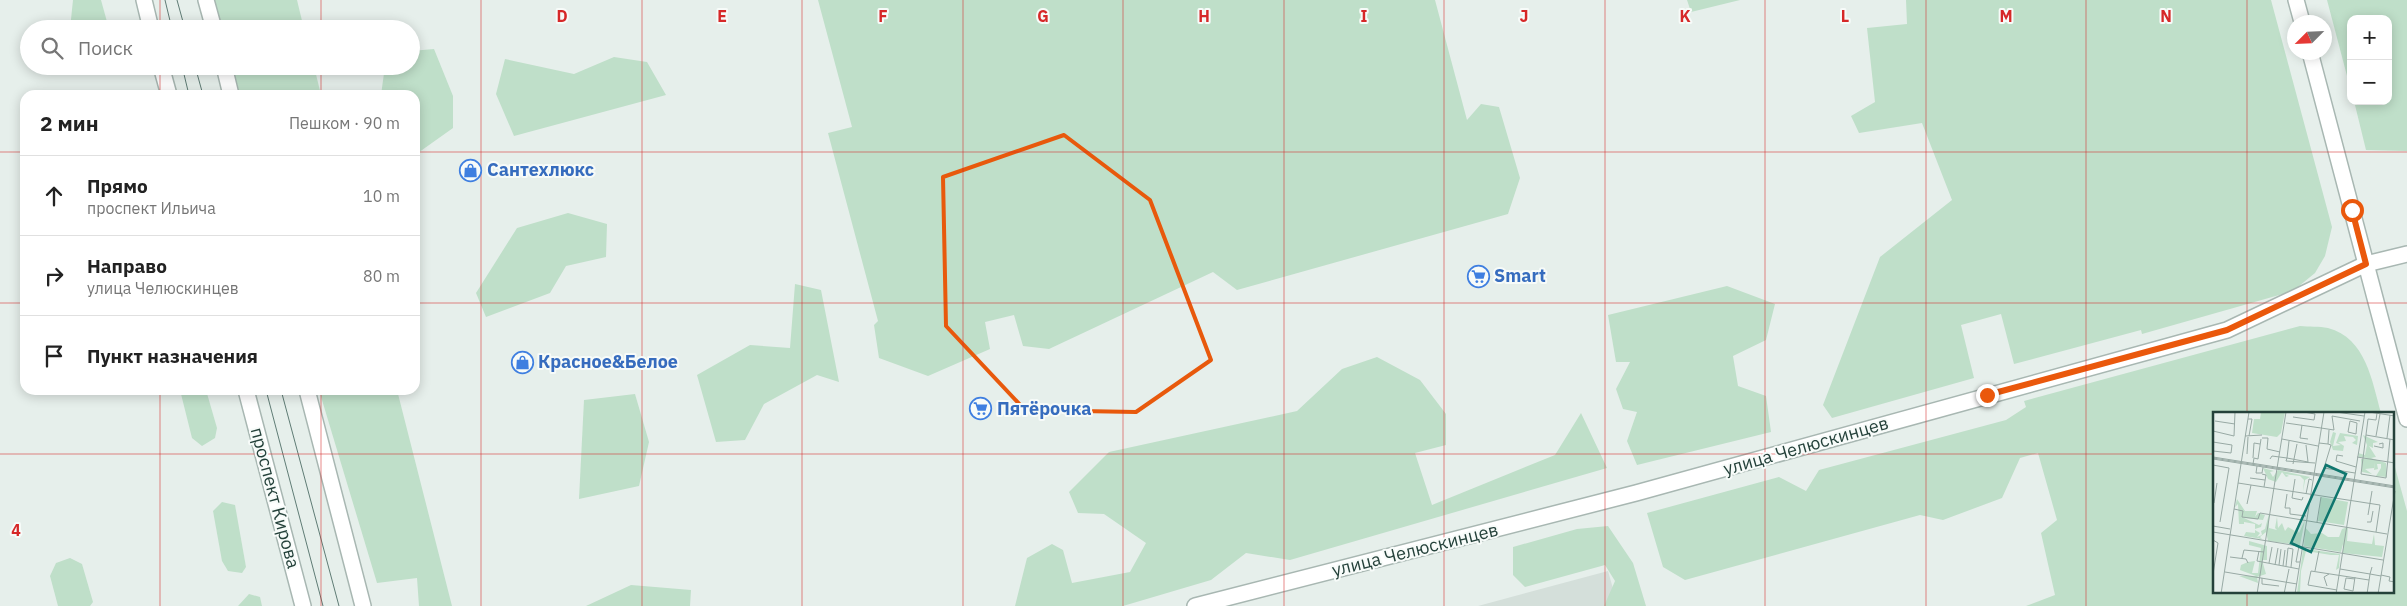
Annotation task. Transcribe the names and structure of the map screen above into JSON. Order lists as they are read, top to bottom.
{
  "streets": {
    "street": ["улица Челюскинцев", "проспект Кирова"]
  },
  "places": {
    "shop": ["Сантехлюкс", "Красное&Белое"],
    "supermarket": ["Smart", "Пятёрочка"]
  },
  "north": "bottom left",
  "page": {
    "map_buttons": ["+", "−"],
    "search": "Поиск",
    "heading": ["2 мин", "Пешком · 90 m"],
    "list": [
      ["Прямо", "проспект Ильича", "10 m"],
      ["Направо", "улица Челюскинцев", "80 m"],
      "Пункт назначения"
    ]
  },
  "grid": {
    "columns": [
      "D",
      "E",
      "F",
      "G",
      "H",
      "I",
      "J",
      "K",
      "L",
      "M",
      "N"
    ],
    "rows": ["4"]
  }
}
